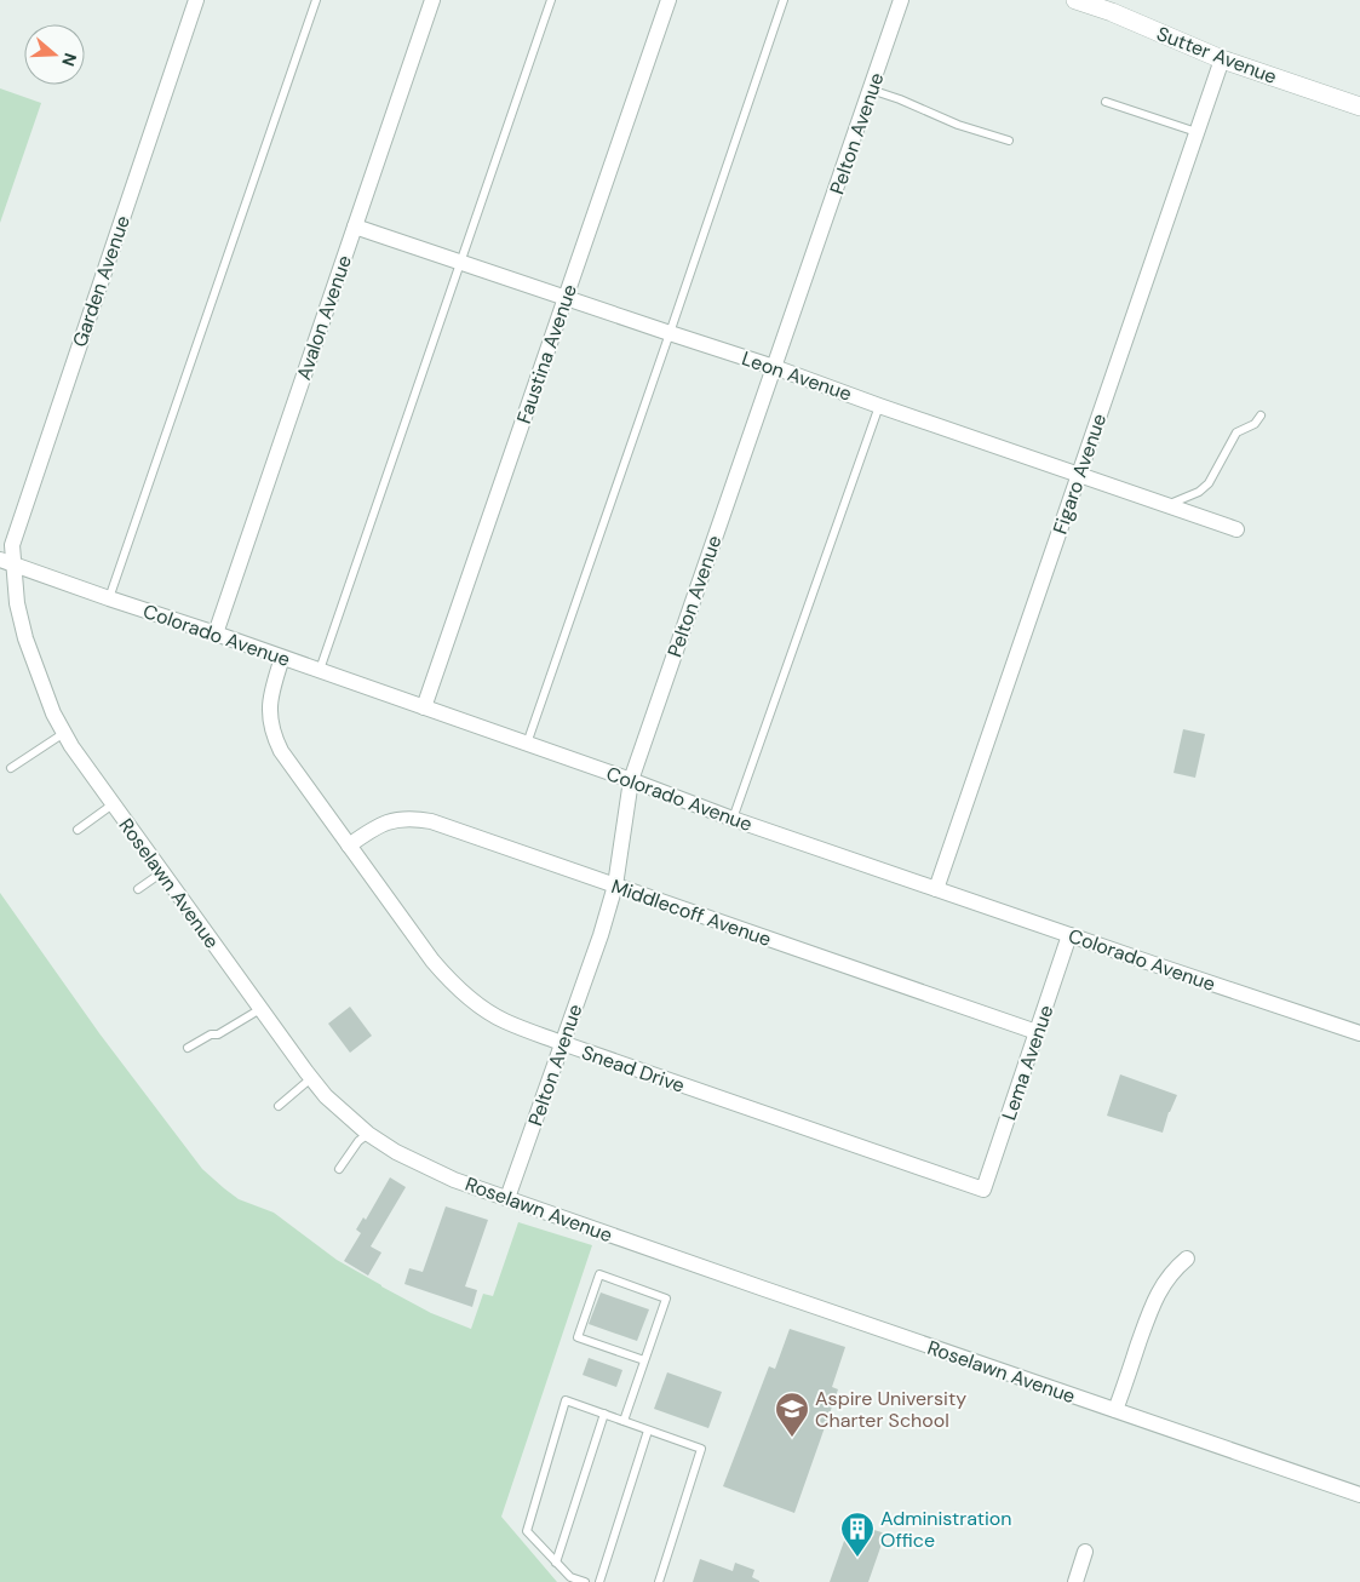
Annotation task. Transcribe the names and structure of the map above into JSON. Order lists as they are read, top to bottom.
{
  "streets": {
    "street": [
      "Sutter Avenue",
      "Pelton Avenue",
      "Garden Avenue",
      "Avalon Avenue",
      "Faustina Avenue",
      "Leon Avenue",
      "Figaro Avenue",
      "Colorado Avenue",
      "Roselawn Avenue",
      "Middlecoff Avenue",
      "Lema Avenue",
      "Snead Drive"
    ]
  },
  "crossings": [
    ["Sutter Avenue", "Figaro Avenue"],
    ["Pelton Avenue", "Leon Avenue"],
    ["Pelton Avenue", "Colorado Avenue"],
    ["Pelton Avenue", "Roselawn Avenue"],
    ["Pelton Avenue", "Middlecoff Avenue"],
    ["Pelton Avenue", "Snead Drive"],
    ["Garden Avenue", "Colorado Avenue"],
    ["Garden Avenue", "Roselawn Avenue"],
    ["Avalon Avenue", "Leon Avenue"],
    ["Avalon Avenue", "Colorado Avenue"],
    ["Faustina Avenue", "Leon Avenue"],
    ["Faustina Avenue", "Colorado Avenue"],
    ["Leon Avenue", "Figaro Avenue"],
    ["Figaro Avenue", "Colorado Avenue"],
    ["Colorado Avenue", "Roselawn Avenue"],
    ["Colorado Avenue", "Lema Avenue"],
    ["Colorado Avenue", "Snead Drive"],
    ["Middlecoff Avenue", "Lema Avenue"],
    ["Middlecoff Avenue", "Snead Drive"],
    ["Lema Avenue", "Snead Drive"]
  ],
  "places": {
    "school or university": ["Aspire University Charter School"],
    "building": ["Administration Office"]
  },
  "north": "right"
}
